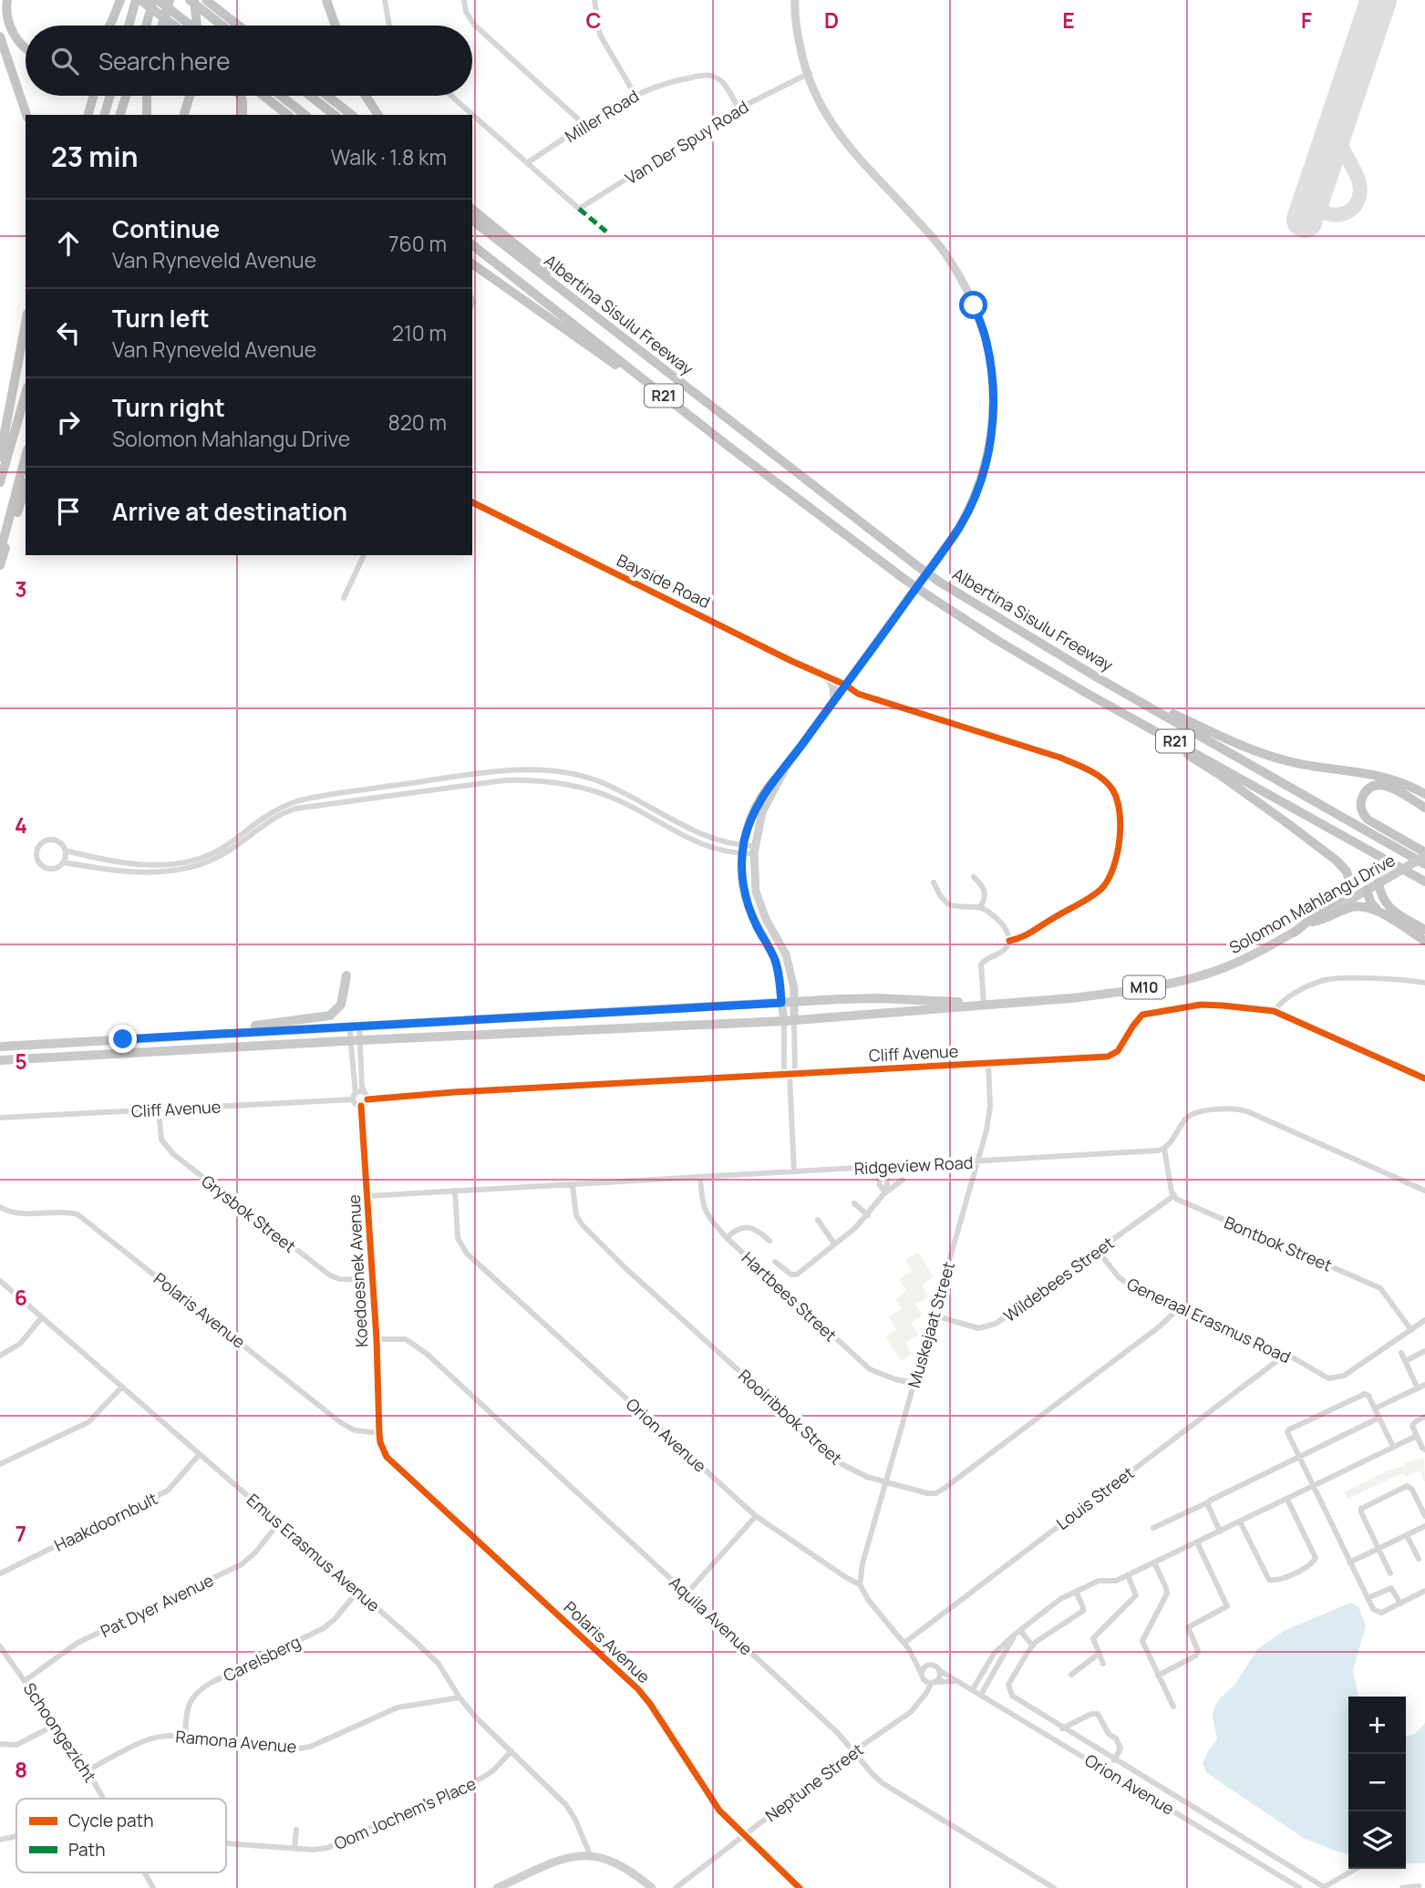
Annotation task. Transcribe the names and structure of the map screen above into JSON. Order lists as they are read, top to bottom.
{
  "streets": {
    "highway": ["Albertina Sisulu Freeway", "R21"],
    "main road": ["Solomon Mahlangu Drive", "M10"],
    "street": [
      "Miller Road",
      "Van Der Spuy Road",
      "Bayside Road",
      "Cliff Avenue",
      "Ridgeview Road",
      "Grysbok Street",
      "Bontbok Street",
      "Koedoesnek Avenue",
      "Wildebees Street",
      "Hartbees Street",
      "Polaris Avenue",
      "Generaal Erasmus Road",
      "Muskejaat Street",
      "Rooiribbok Street",
      "Orion Avenue",
      "Louis Street",
      "Haakdoornbult",
      "Emus Erasmus Avenue",
      "Pat Dyer Avenue",
      "Aquila Avenue",
      "Carelsberg",
      "Schoongezicht",
      "Ramona Avenue",
      "Neptune Street",
      "Oom Jochem's Place"
    ]
  },
  "crossings": [
    ["Miller Road", "Van Der Spuy Road"],
    ["Bayside Road", "Solomon Mahlangu Drive"],
    ["Cliff Avenue", "Grysbok Street"],
    ["Cliff Avenue", "Koedoesnek Avenue"],
    ["Cliff Avenue", "Muskejaat Street"],
    ["Ridgeview Road", "Koedoesnek Avenue"],
    ["Ridgeview Road", "Hartbees Street"],
    ["Ridgeview Road", "Muskejaat Street"],
    ["Ridgeview Road", "Rooiribbok Street"],
    ["Ridgeview Road", "Orion Avenue"],
    ["Grysbok Street", "Koedoesnek Avenue"],
    ["Bontbok Street", "Wildebees Street"],
    ["Bontbok Street", "Generaal Erasmus Road"],
    ["Koedoesnek Avenue", "Polaris Avenue"],
    ["Koedoesnek Avenue", "Aquila Avenue"],
    ["Wildebees Street", "Generaal Erasmus Road"],
    ["Wildebees Street", "Muskejaat Street"],
    ["Hartbees Street", "Muskejaat Street"],
    ["Polaris Avenue", "Neptune Street"],
    ["Generaal Erasmus Road", "Rooiribbok Street"],
    ["Generaal Erasmus Road", "Louis Street"],
    ["Muskejaat Street", "Rooiribbok Street"],
    ["Muskejaat Street", "Orion Avenue"],
    ["Orion Avenue", "Louis Street"],
    ["Orion Avenue", "Neptune Street"],
    ["Haakdoornbult", "Emus Erasmus Avenue"],
    ["Emus Erasmus Avenue", "Pat Dyer Avenue"],
    ["Emus Erasmus Avenue", "Carelsberg"],
    ["Emus Erasmus Avenue", "Ramona Avenue"],
    ["Emus Erasmus Avenue", "Oom Jochem's Place"],
    ["Pat Dyer Avenue", "Schoongezicht"],
    ["Aquila Avenue", "Neptune Street"],
    ["Carelsberg", "Ramona Avenue"],
    ["Schoongezicht", "Ramona Avenue"]
  ],
  "legend": ["Cycle path", "Path"],
  "page": {
    "search": "Search here",
    "heading": ["23 min", "Walk · 1.8 km"],
    "list": [
      ["Continue", "Van Ryneveld Avenue", "760 m"],
      ["Turn left", "Van Ryneveld Avenue", "210 m"],
      ["Turn right", "Solomon Mahlangu Drive", "820 m"],
      "Arrive at destination"
    ],
    "map_buttons": ["+", "−"]
  },
  "grid": {
    "columns": [
      "C",
      "D",
      "E",
      "F"
    ],
    "rows": [
      "3",
      "4",
      "5",
      "6",
      "7",
      "8"
    ]
  }
}
